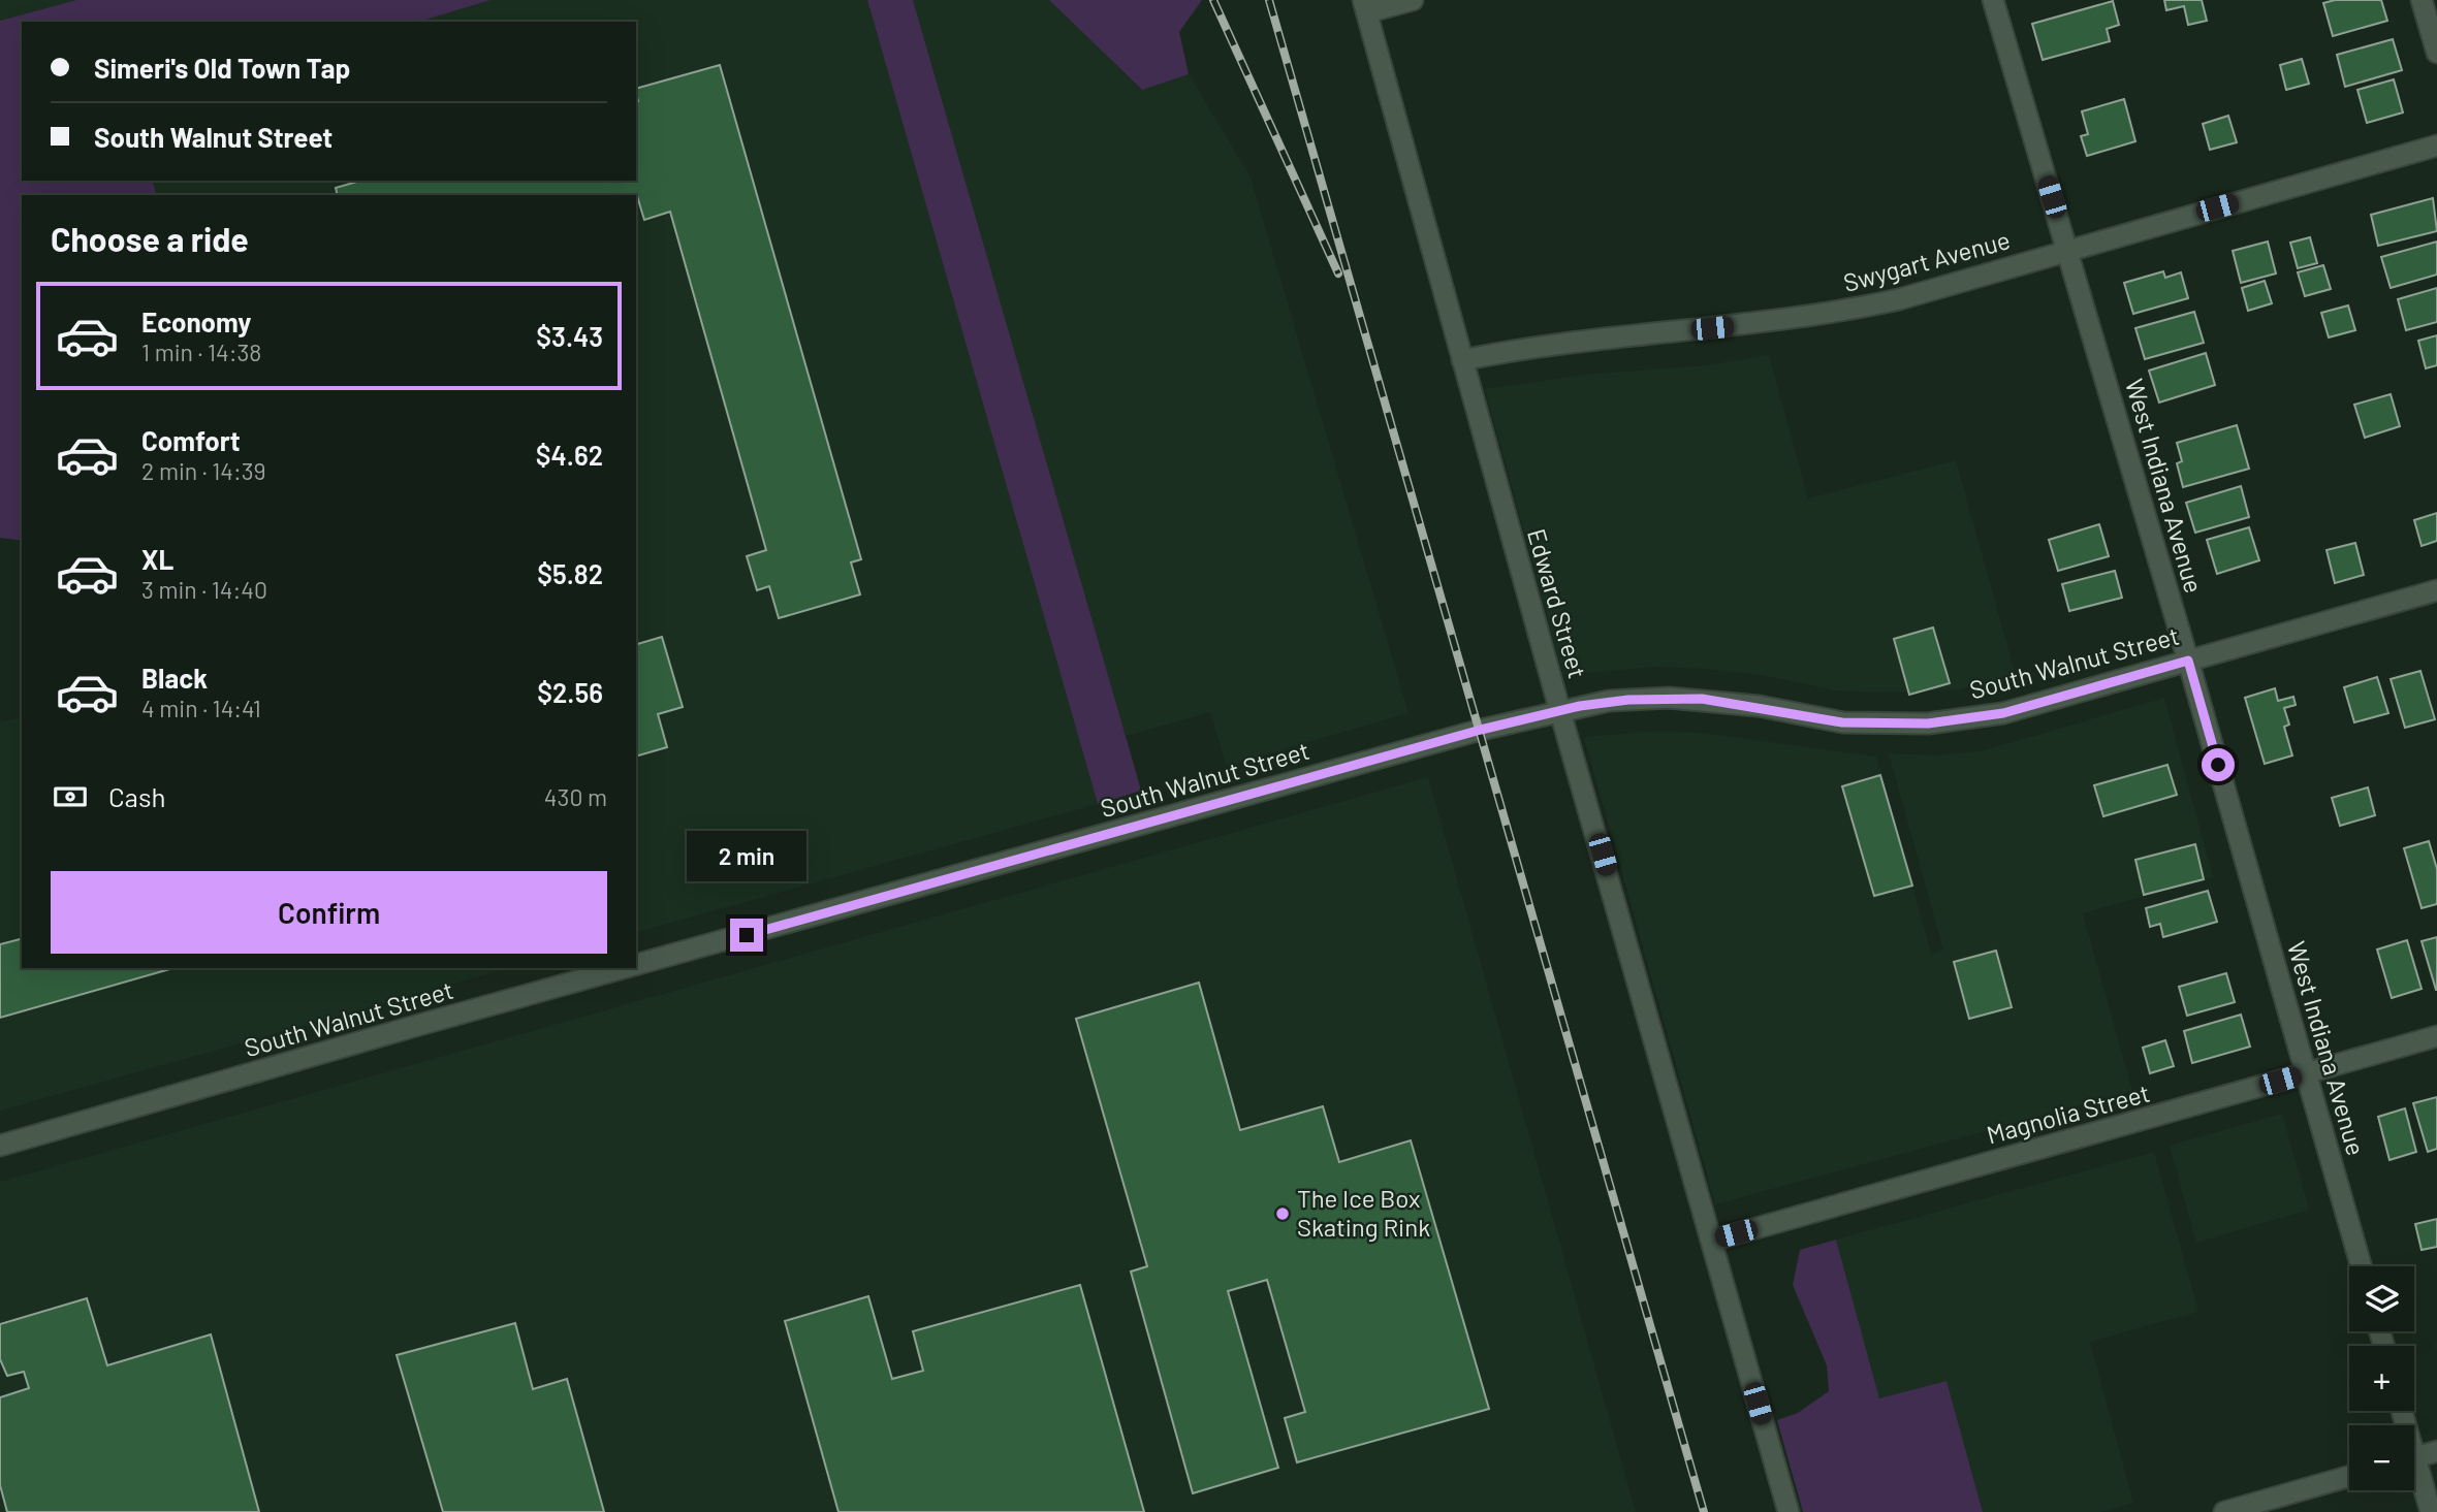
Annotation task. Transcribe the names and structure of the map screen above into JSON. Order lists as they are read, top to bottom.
{
  "streets": {
    "street": [
      "Swygart Avenue",
      "West Indiana Avenue",
      "Edward Street",
      "South Walnut Street",
      "Magnolia Street"
    ]
  },
  "crossings": [
    ["Swygart Avenue", "West Indiana Avenue"],
    ["Swygart Avenue", "Edward Street"],
    ["West Indiana Avenue", "South Walnut Street"],
    ["West Indiana Avenue", "Magnolia Street"],
    ["Edward Street", "South Walnut Street"],
    ["Edward Street", "Magnolia Street"]
  ],
  "places": ["The Ice Box Skating Rink"],
  "page": {
    "banner": ["Simeri's Old Town Tap", "South Walnut Street"],
    "heading": "Choose a ride",
    "list": [
      {
        "name": "Economy",
        "note": "1 min · 14:38",
        "value": "$3.43"
      },
      {
        "name": "Comfort",
        "note": "2 min · 14:39",
        "value": "$4.62"
      },
      {
        "name": "XL",
        "note": "3 min · 14:40",
        "value": "$5.82"
      },
      {
        "name": "Black",
        "note": "4 min · 14:41",
        "value": "$2.56"
      }
    ],
    "pay": ["Cash", "430 m"],
    "bubble": "2 min",
    "buttons": "Confirm",
    "map_buttons": ["+", "−"]
  }
}
